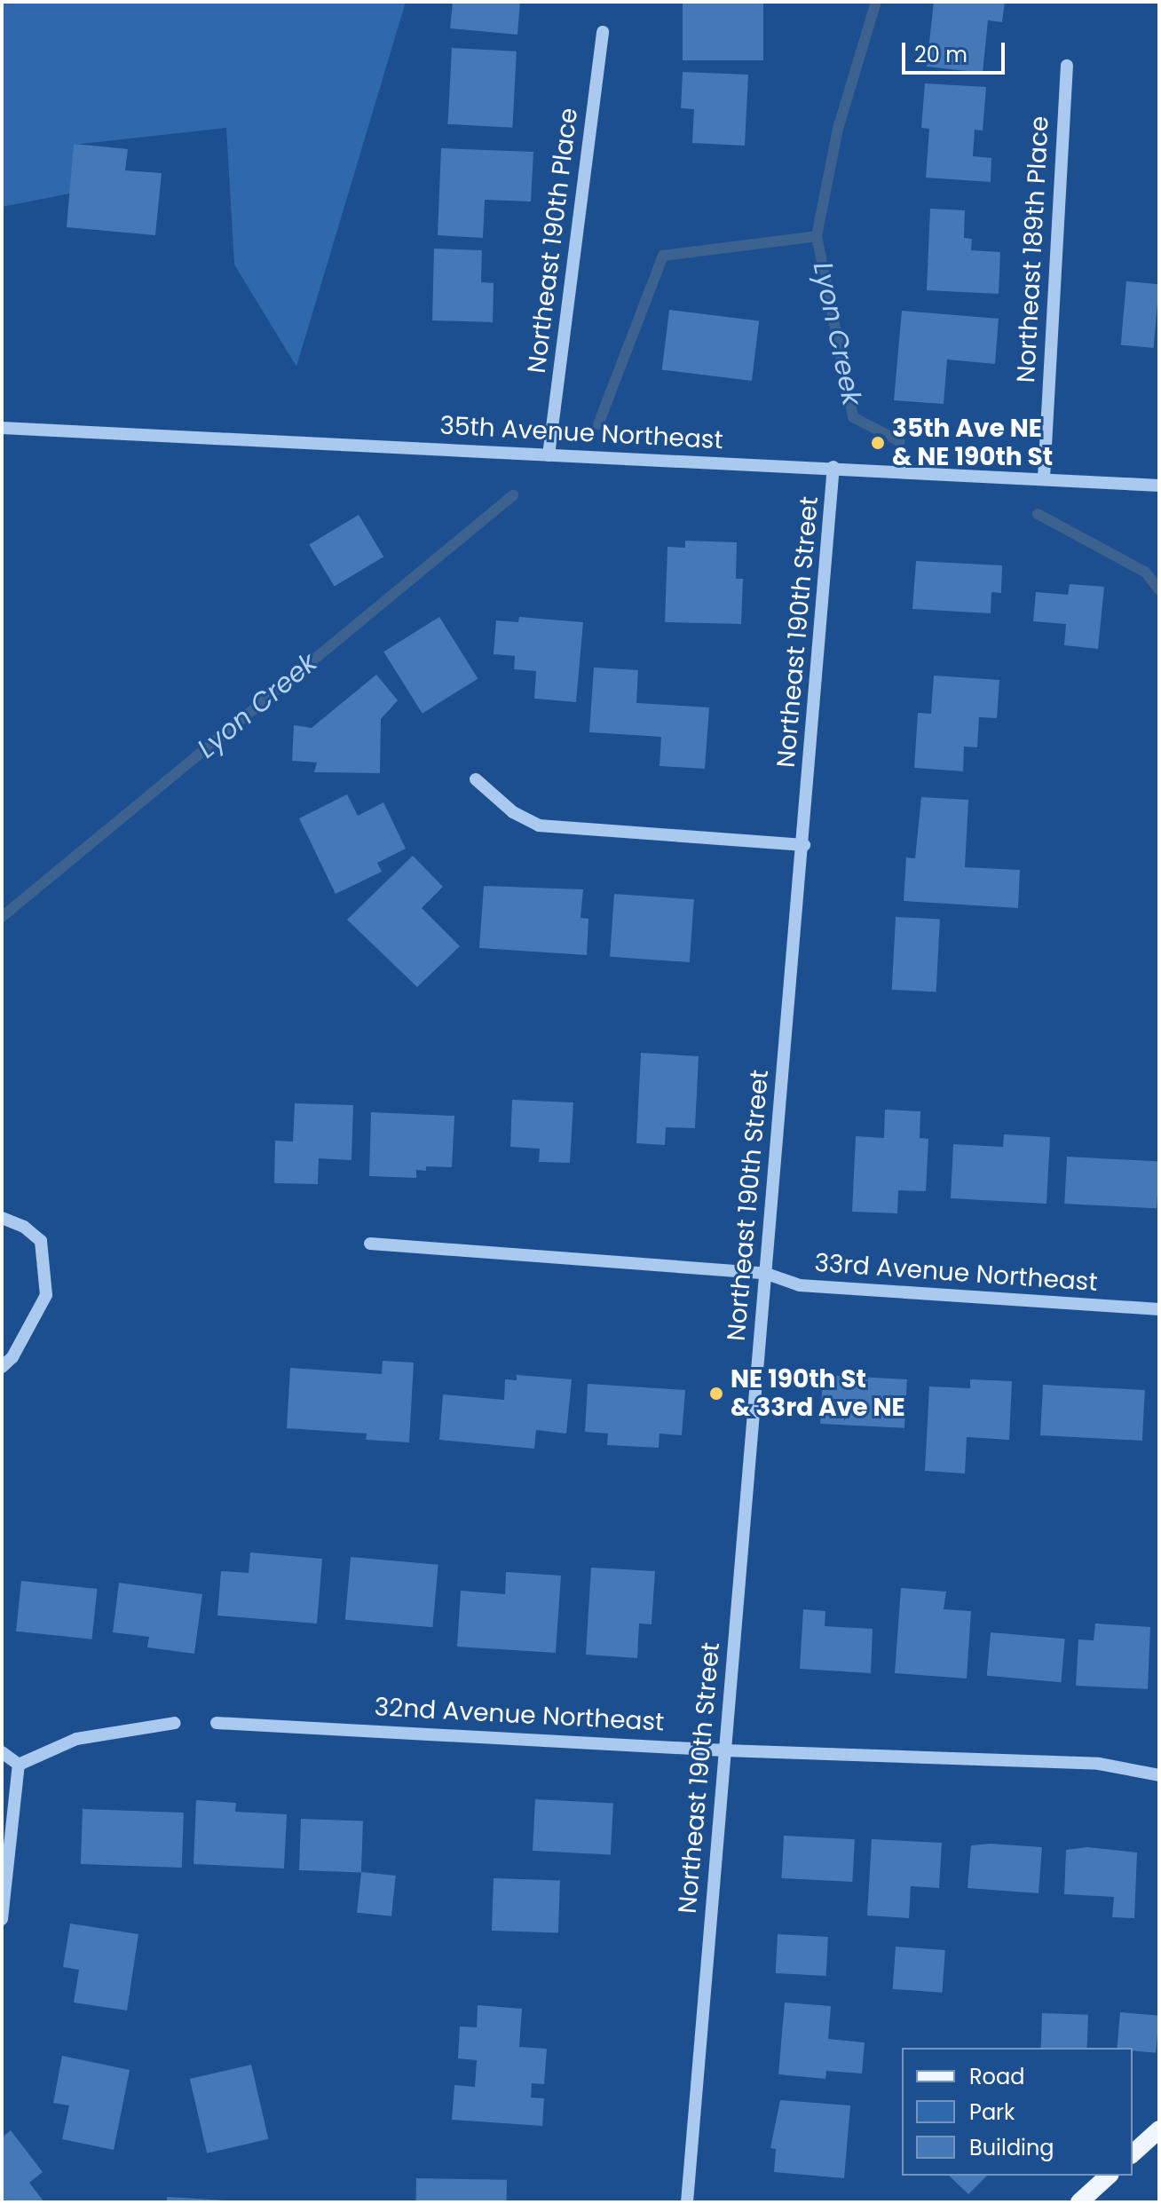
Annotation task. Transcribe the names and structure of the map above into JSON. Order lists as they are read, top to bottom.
{
  "streets": {
    "street": [
      "Northeast 190th Place",
      "Northeast 189th Place",
      "35th Avenue Northeast",
      "Northeast 190th Street",
      "33rd Avenue Northeast",
      "32nd Avenue Northeast"
    ]
  },
  "crossings": [
    ["Northeast 190th Place", "35th Avenue Northeast"],
    ["Northeast 189th Place", "35th Avenue Northeast"],
    ["35th Avenue Northeast", "Northeast 190th Street"],
    ["Northeast 190th Street", "33rd Avenue Northeast"],
    ["Northeast 190th Street", "32nd Avenue Northeast"]
  ],
  "water": ["Lyon Creek"],
  "places": ["35th Ave NE & NE 190th St", "NE 190th St & 33rd Ave NE"],
  "legend": ["Road", "Park", "Building"],
  "scale_bar": "20 m"
}
